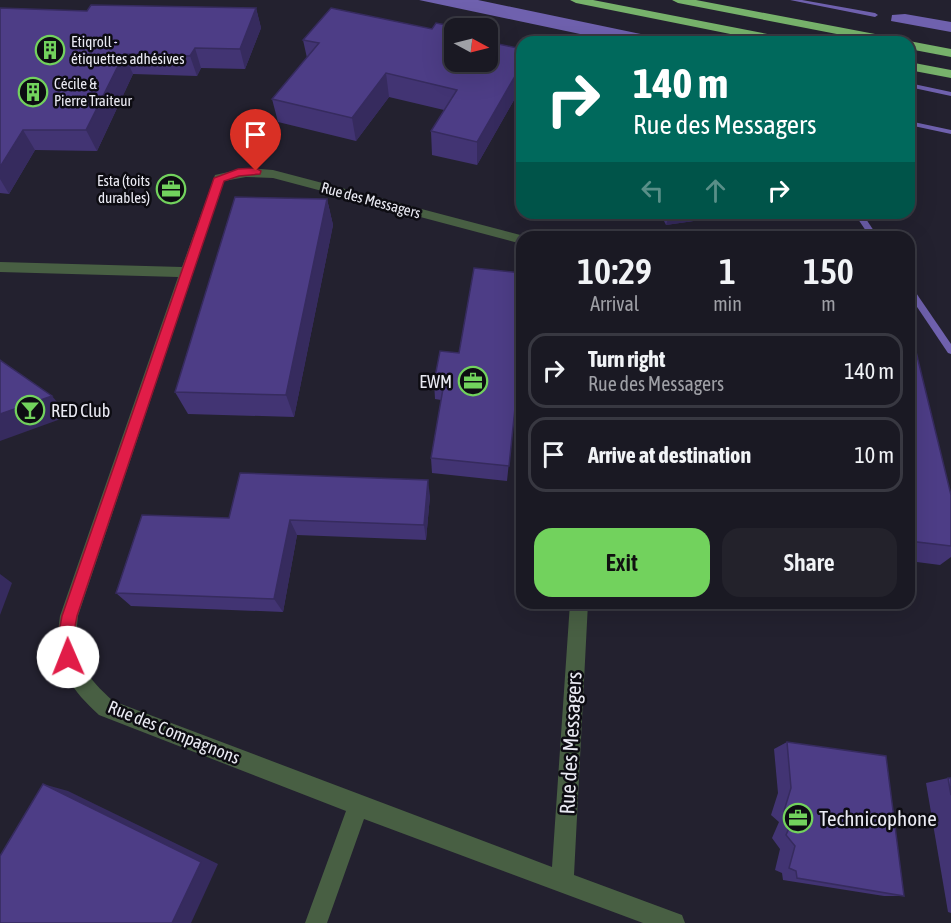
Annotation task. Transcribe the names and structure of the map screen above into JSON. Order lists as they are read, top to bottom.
{
  "streets": {
    "street": ["Rue des Messagers", "Rue des Compagnons"]
  },
  "crossings": [
    ["Rue des Messagers", "Rue des Compagnons"]
  ],
  "places": {
    "building": ["Etiqroll - étiquettes adhésives", "Cécile & Pierre Traiteur"],
    "office": ["Esta (toits durables)", "EWM", "Technicophone"],
    "bar": ["RED Club"]
  },
  "north": "right",
  "page": {
    "turn": ["140 m", "Rue des Messagers"],
    "eta": [
      "10:29",
      "Arrival",
      "1",
      "min",
      "150",
      "m"
    ],
    "list": [
      {
        "name": "Turn right",
        "note": "Rue des Messagers",
        "value": "140 m"
      },
      {
        "name": "Arrive at destination",
        "value": "10 m"
      }
    ],
    "buttons": ["Exit", "Share"]
  }
}
